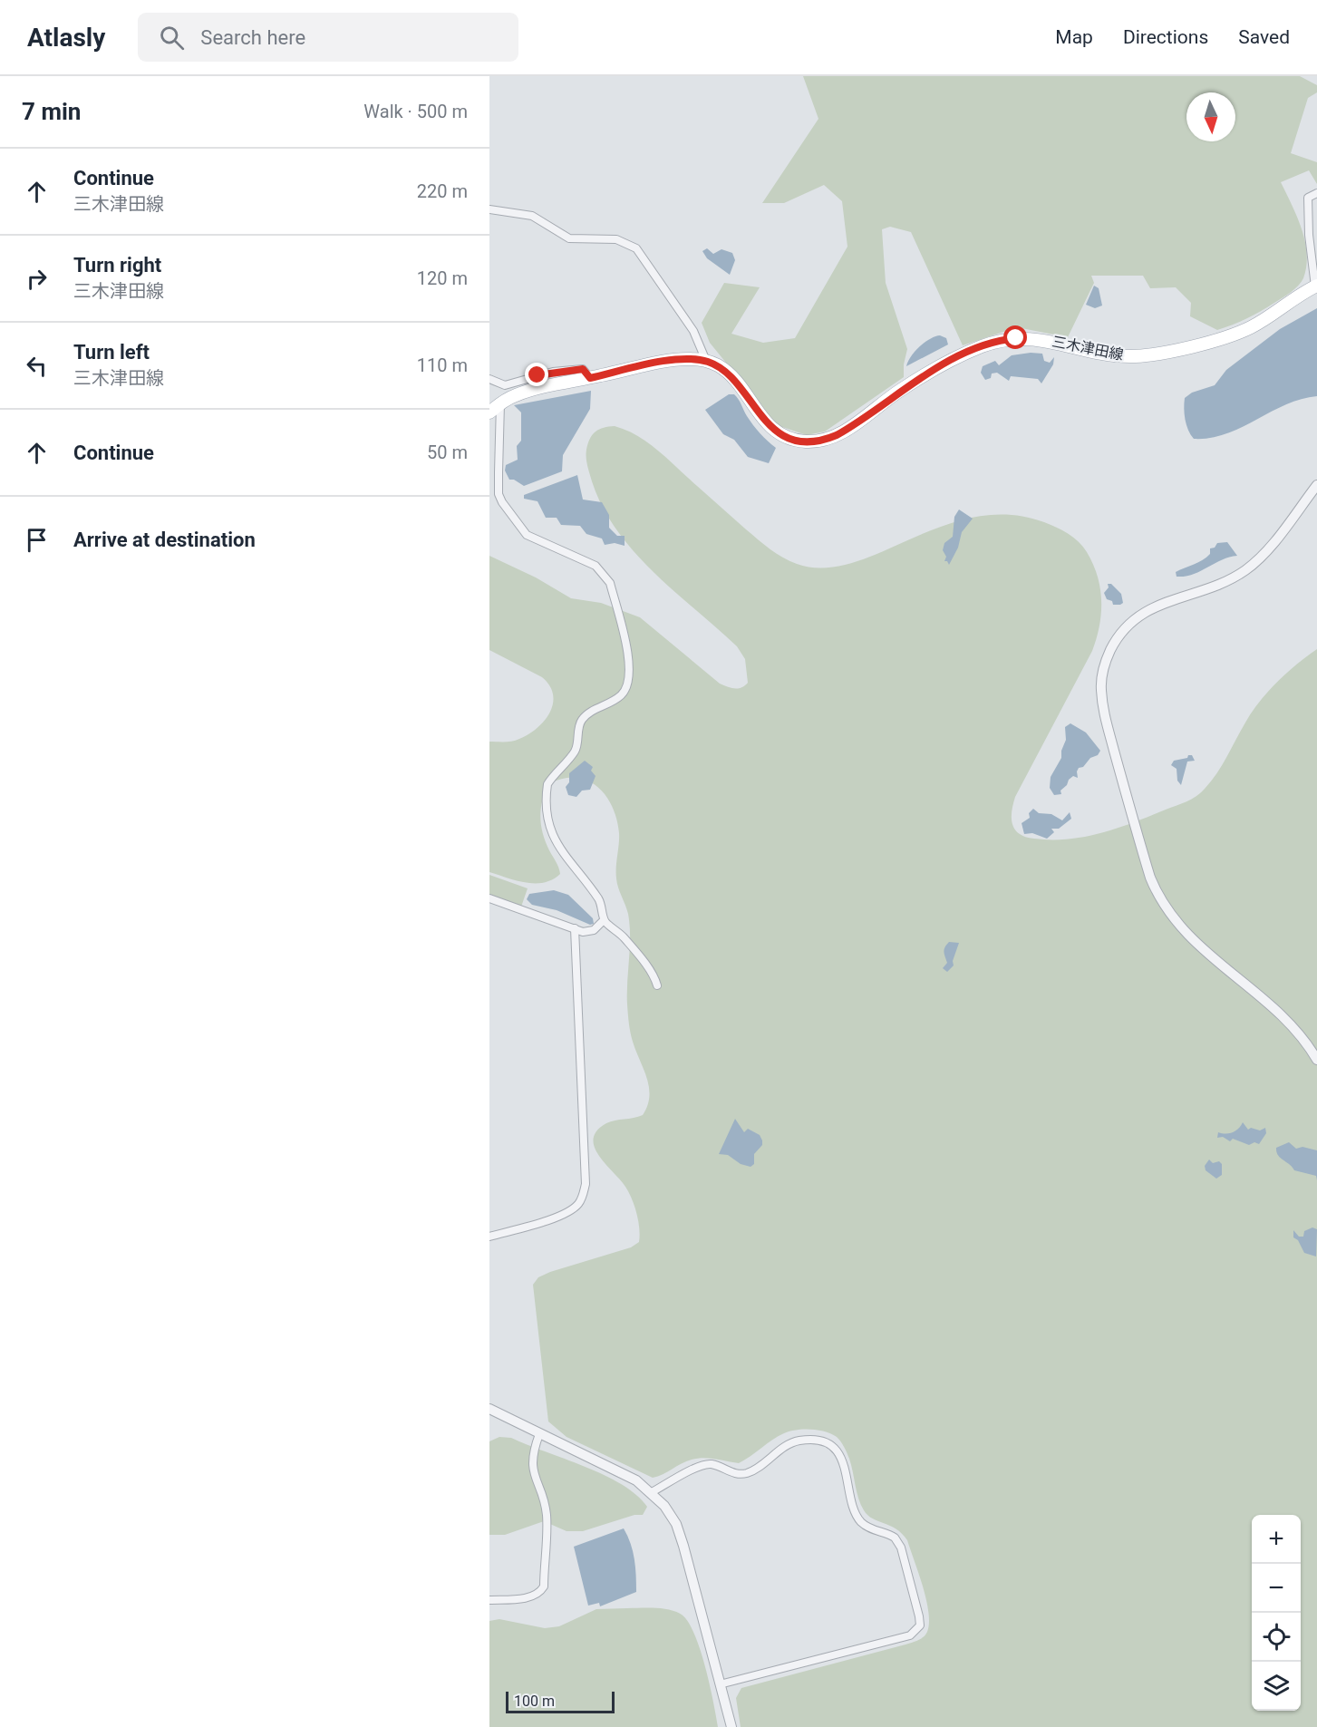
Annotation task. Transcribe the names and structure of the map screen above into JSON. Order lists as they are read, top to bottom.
{
  "streets": {
    "main road": ["三木津田線"]
  },
  "scale_bar": "100 m",
  "north": "bottom",
  "page": {
    "header": "Atlasly",
    "search": "Search here",
    "nav": ["Map", "Directions", "Saved"],
    "heading": ["7 min", "Walk · 500 m"],
    "list": [
      ["Continue", "三木津田線", "220 m"],
      ["Turn right", "三木津田線", "120 m"],
      ["Turn left", "三木津田線", "110 m"],
      ["Continue", "50 m"],
      "Arrive at destination"
    ],
    "map_buttons": ["+", "−"],
    "scale": "100 m"
  }
}
